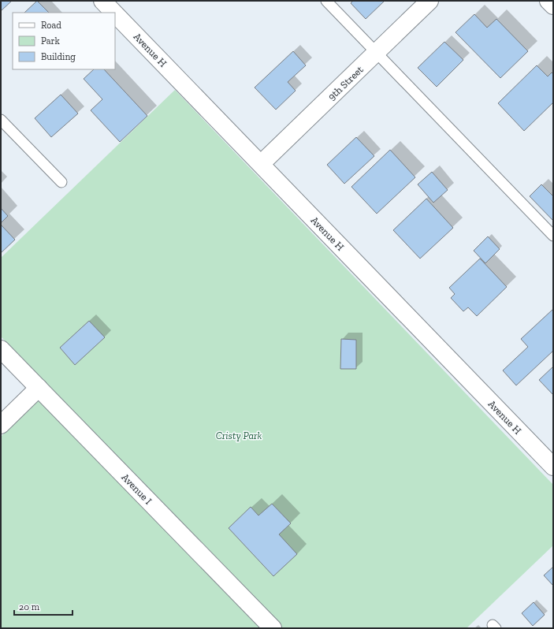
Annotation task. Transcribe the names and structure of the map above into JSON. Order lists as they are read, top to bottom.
{
  "streets": {
    "street": ["Avenue H", "9th Street", "Avenue I"]
  },
  "crossings": [
    ["Avenue H", "9th Street"]
  ],
  "parks": ["Cristy Park"],
  "legend": ["Road", "Park", "Building"],
  "scale_bar": "20 m"
}
